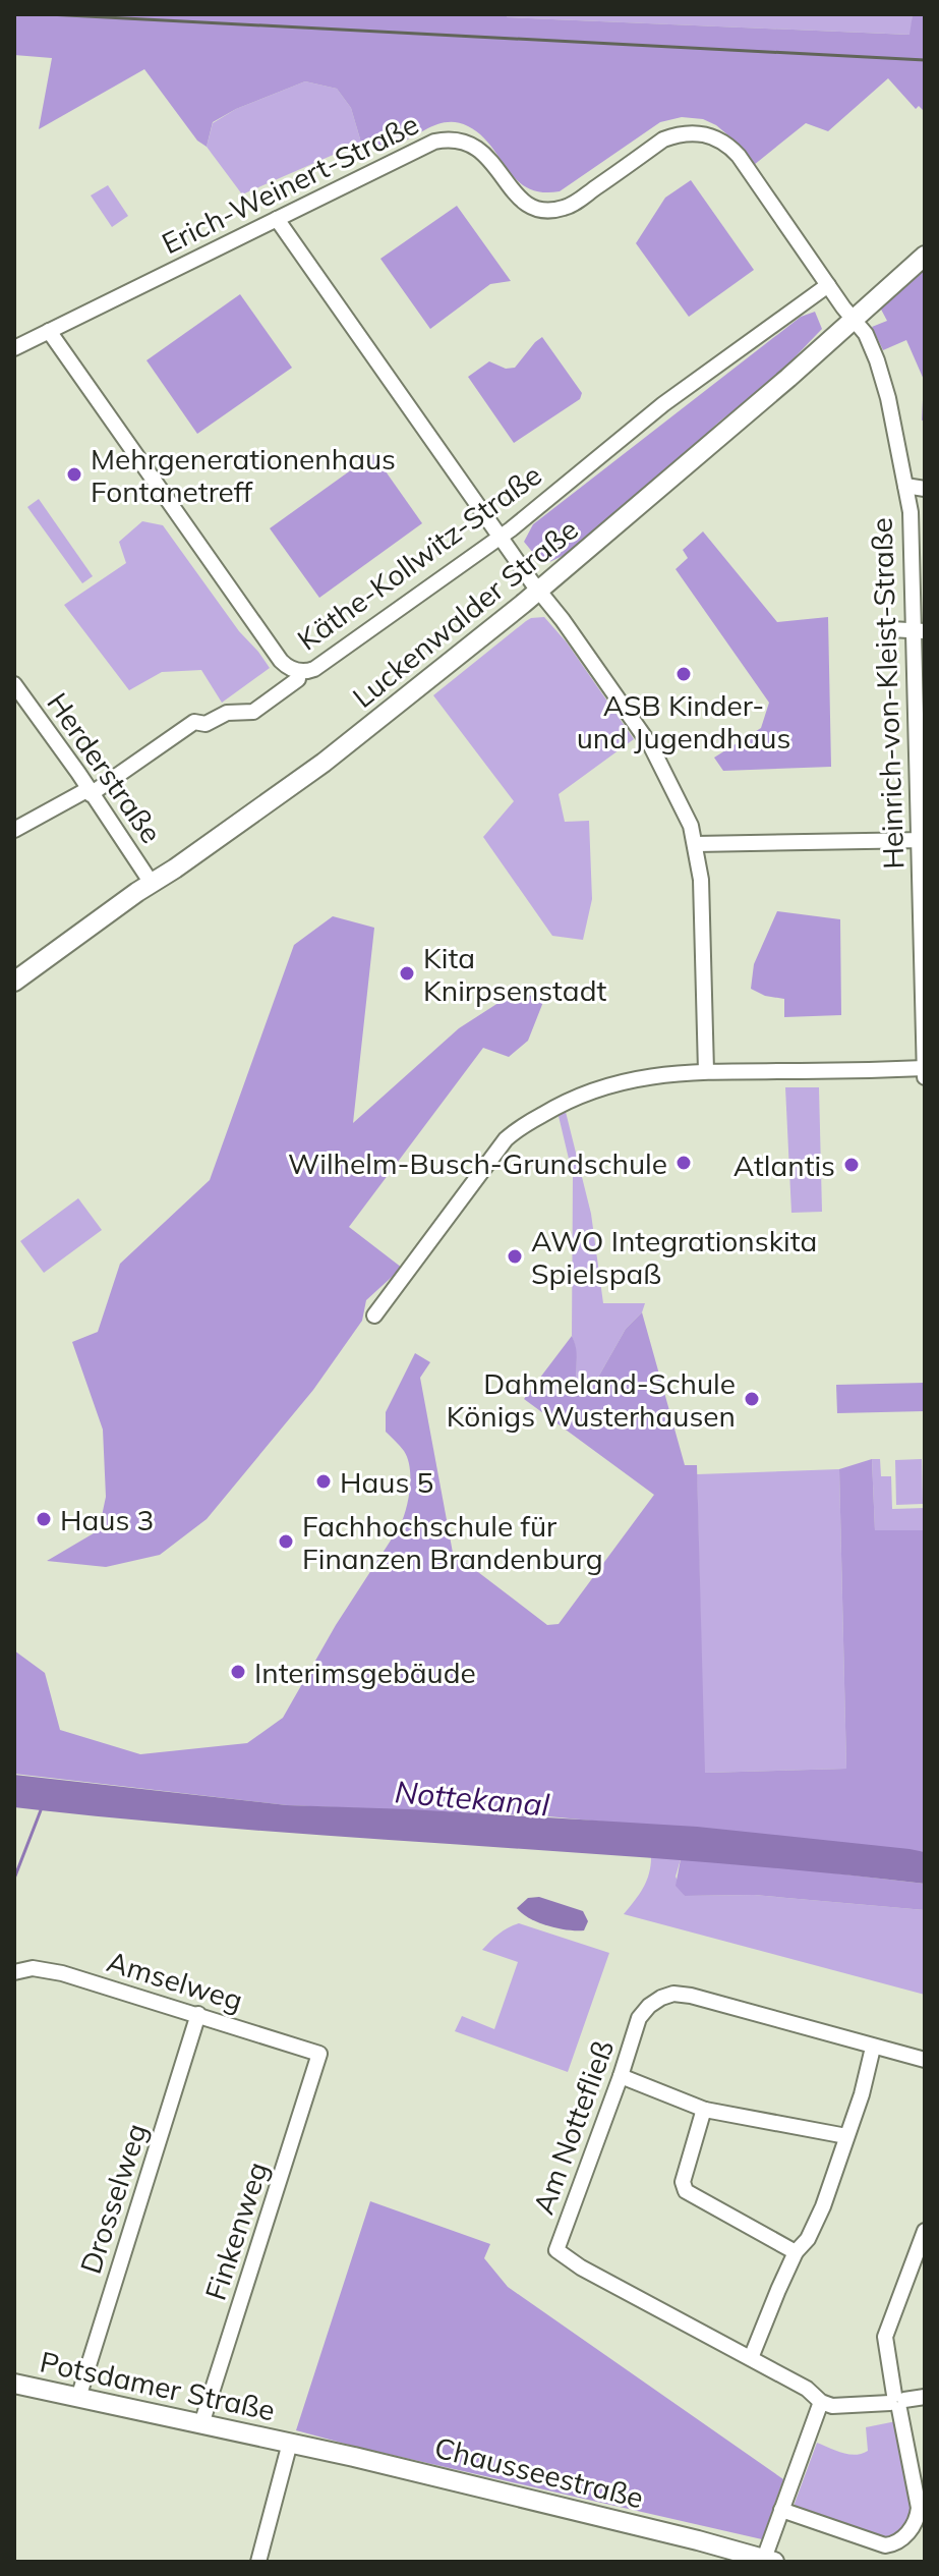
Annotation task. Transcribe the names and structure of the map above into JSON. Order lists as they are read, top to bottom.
{
  "streets": {
    "main road": ["Luckenwalder Straße", "Potsdamer Straße", "Chausseestraße"],
    "street": [
      "Erich-Weinert-Straße",
      "Käthe-Kollwitz-Straße",
      "Heinrich-von-Kleist-Straße",
      "Herderstraße",
      "Amselweg",
      "Am Nottefließ",
      "Drosselweg",
      "Finkenweg"
    ]
  },
  "crossings": [
    ["Erich-Weinert-Straße", "Käthe-Kollwitz-Straße"],
    ["Erich-Weinert-Straße", "Luckenwalder Straße"],
    ["Erich-Weinert-Straße", "Heinrich-von-Kleist-Straße"],
    ["Luckenwalder Straße", "Heinrich-von-Kleist-Straße"],
    ["Luckenwalder Straße", "Herderstraße"],
    ["Amselweg", "Drosselweg"],
    ["Amselweg", "Finkenweg"],
    ["Drosselweg", "Potsdamer Straße"],
    ["Finkenweg", "Potsdamer Straße"],
    ["Potsdamer Straße", "Chausseestraße"]
  ],
  "water": ["Nottekanal"],
  "places": [
    "Mehrgenerationenhaus Fontanetreff",
    "ASB Kinder- und Jugendhaus",
    "Kita Knirpsenstadt",
    "Wilhelm-Busch-Grundschule",
    "Atlantis",
    "AWO Integrationskita Spielspaß",
    "Dahmeland-Schule Königs Wusterhausen",
    "Haus 5",
    "Haus 3",
    "Fachhochschule für Finanzen Brandenburg",
    "Interimsgebäude"
  ]
}
